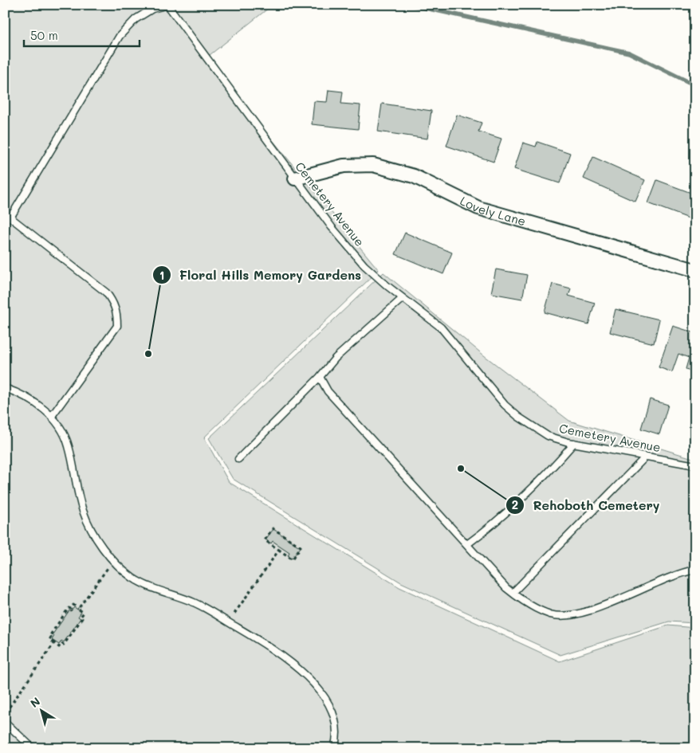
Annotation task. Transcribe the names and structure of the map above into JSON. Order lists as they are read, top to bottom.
{
  "streets": {
    "street": ["Lovely Lane"],
    "lane": ["Cemetery Avenue"]
  },
  "crossings": [
    ["Cemetery Avenue", "Lovely Lane"]
  ],
  "places": ["Floral Hills Memory Gardens", "Rehoboth Cemetery"],
  "scale_bar": "50 m",
  "north": "top left"
}
